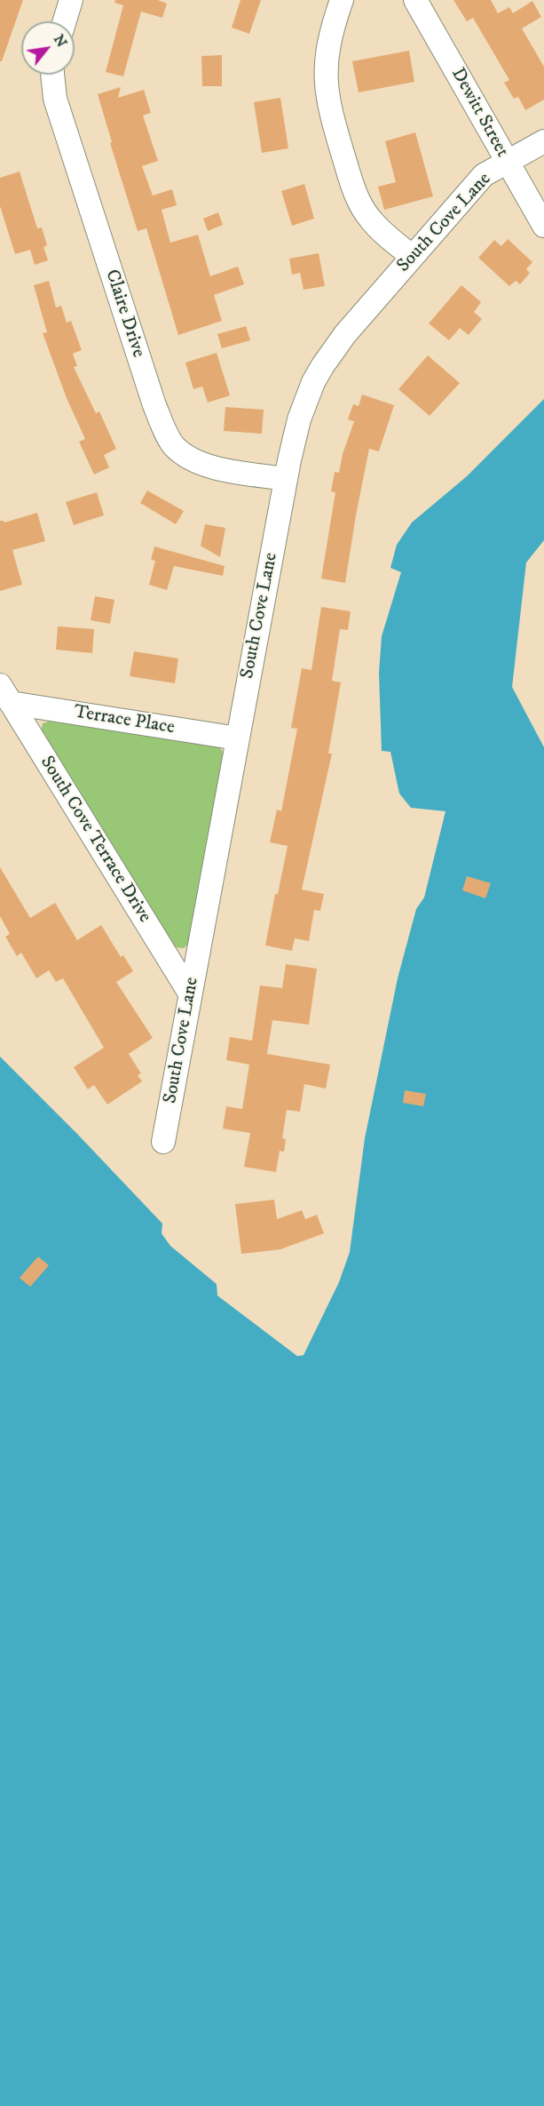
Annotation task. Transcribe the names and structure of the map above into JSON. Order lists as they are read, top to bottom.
{
  "streets": {
    "street": [
      "Dewitt Street",
      "South Cove Lane",
      "Claire Drive",
      "Terrace Place",
      "South Cove Terrace Drive"
    ]
  },
  "crossings": [
    ["Dewitt Street", "South Cove Lane"],
    ["South Cove Lane", "Claire Drive"],
    ["South Cove Lane", "Terrace Place"],
    ["South Cove Lane", "South Cove Terrace Drive"],
    ["Terrace Place", "South Cove Terrace Drive"]
  ],
  "north": "top right"
}
